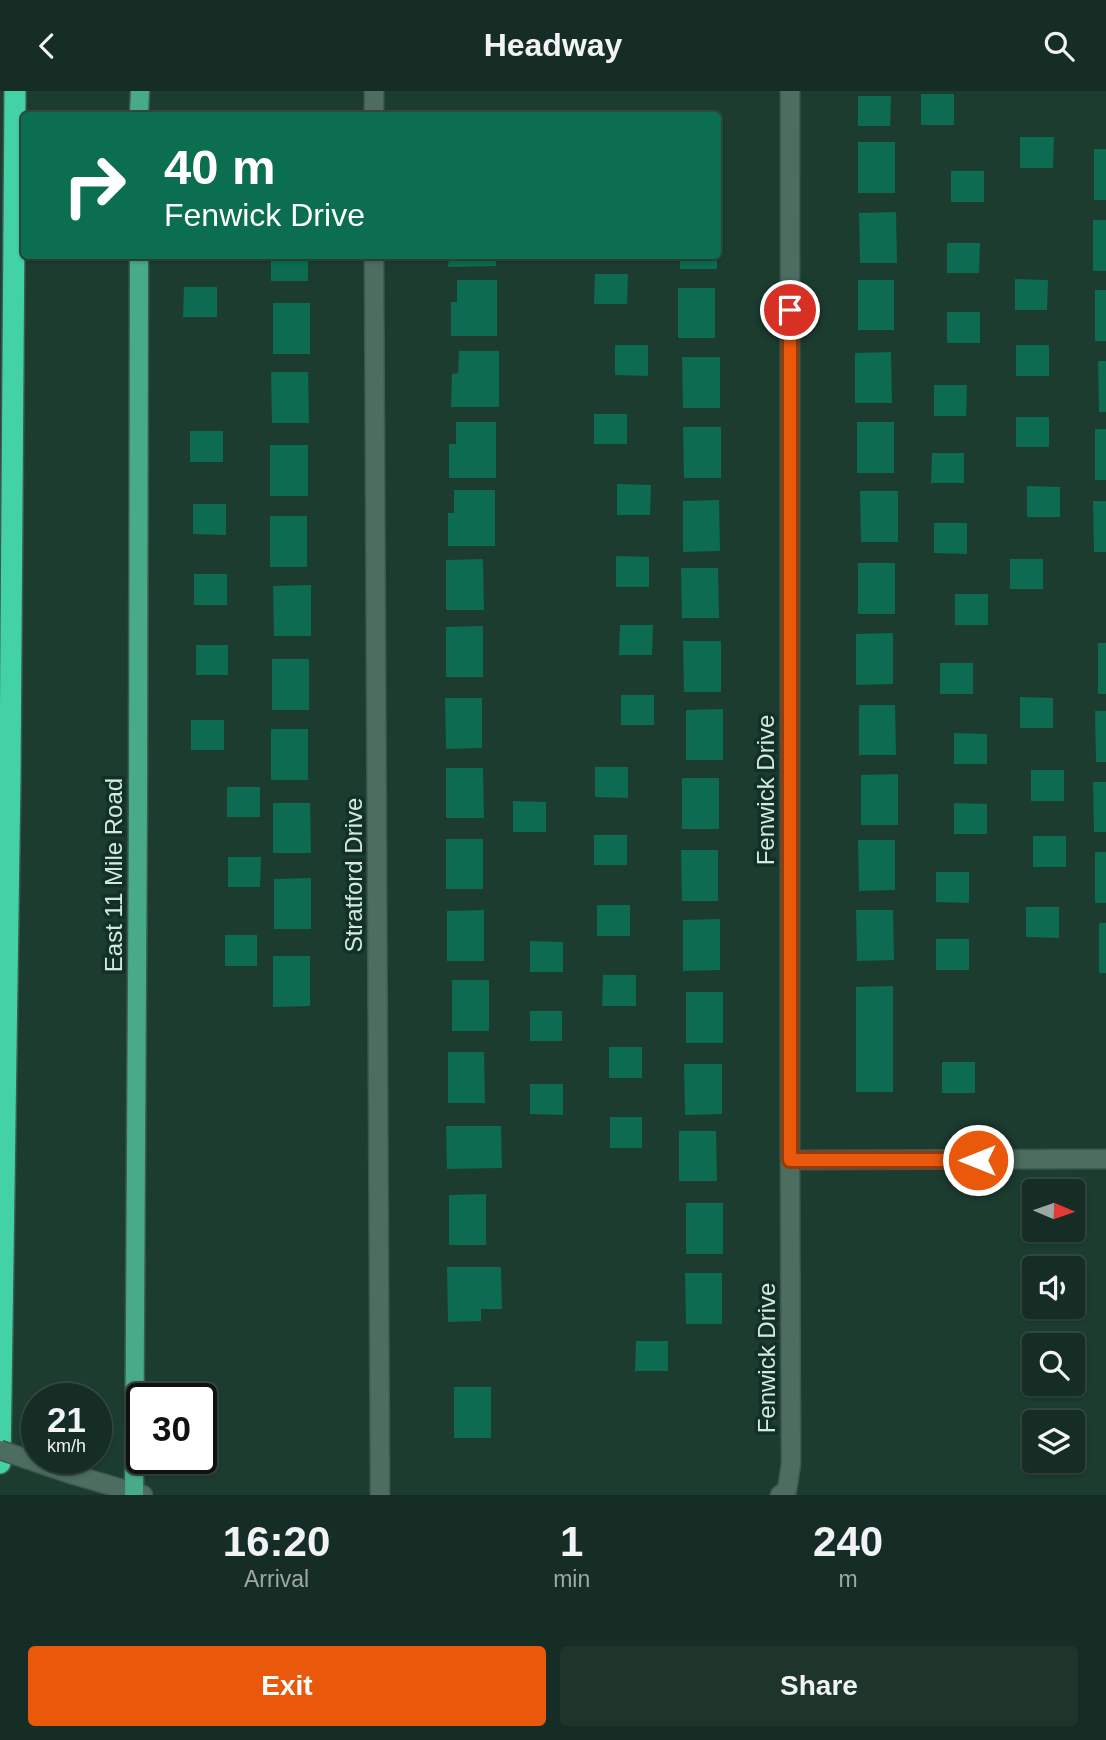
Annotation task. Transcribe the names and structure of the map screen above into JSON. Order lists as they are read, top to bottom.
{
  "streets": {
    "main road": ["East 11 Mile Road"],
    "street": ["Fenwick Drive", "Stratford Drive"]
  },
  "north": "right",
  "page": {
    "header": "Headway",
    "turn": ["40 m", "Fenwick Drive"],
    "speed": "21 km/h",
    "limit": "30",
    "eta": [
      "16:20",
      "Arrival",
      "1",
      "min",
      "240",
      "m"
    ],
    "buttons": ["Exit", "Share"]
  }
}
